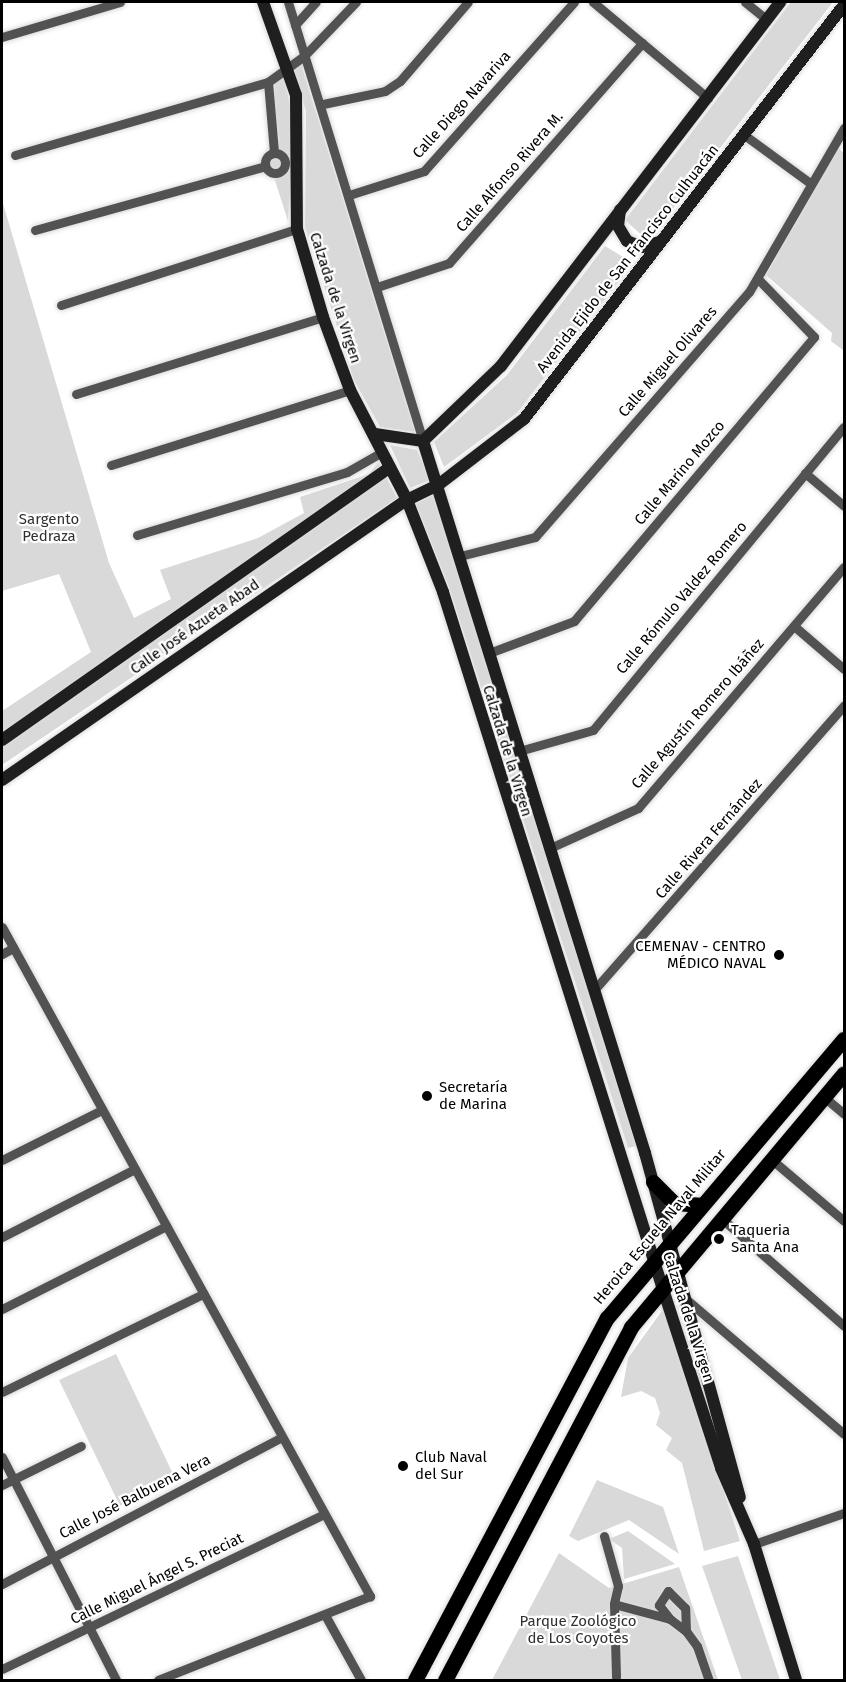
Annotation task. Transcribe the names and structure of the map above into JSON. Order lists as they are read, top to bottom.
{
  "streets": {
    "main road": [
      "Avenida Ejido de San Francisco Culhuacán",
      "Calzada de la Virgen",
      "Calle José Azueta Abad",
      "Heroica Escuela Naval Militar"
    ],
    "street": [
      "Calle Diego Navariva",
      "Calle Alfonso Rivera M.",
      "Calle Miguel Olivares",
      "Calle Marino Mozco",
      "Calle Rómulo Valdez Romero",
      "Calle Agustín Romero Ibáñez",
      "Calle Rivera Fernández",
      "Calle José Balbuena Vera",
      "Calle Miguel Ángel S. Preciat"
    ]
  },
  "crossings": [
    ["Calle Diego Navariva", "Calzada de la Virgen"],
    ["Calle Alfonso Rivera M.", "Calzada de la Virgen"],
    ["Avenida Ejido de San Francisco Culhuacán", "Calzada de la Virgen"],
    ["Avenida Ejido de San Francisco Culhuacán", "Calle José Azueta Abad"],
    ["Calzada de la Virgen", "Calle Miguel Olivares"],
    ["Calzada de la Virgen", "Calle Marino Mozco"],
    ["Calzada de la Virgen", "Calle Rómulo Valdez Romero"],
    ["Calzada de la Virgen", "Calle José Azueta Abad"],
    ["Calzada de la Virgen", "Calle Agustín Romero Ibáñez"],
    ["Calzada de la Virgen", "Calle Rivera Fernández"],
    ["Calzada de la Virgen", "Heroica Escuela Naval Militar"],
    ["Calle Miguel Olivares", "Calle Marino Mozco"]
  ],
  "parks": ["Sargento Pedraza", "Parque Zoológico de Los Coyotes"],
  "places": [
    "CEMENAV - CENTRO MÉDICO NAVAL",
    "Secretaría de Marina",
    "Taqueria Santa Ana",
    "Club Naval del Sur"
  ]
}
